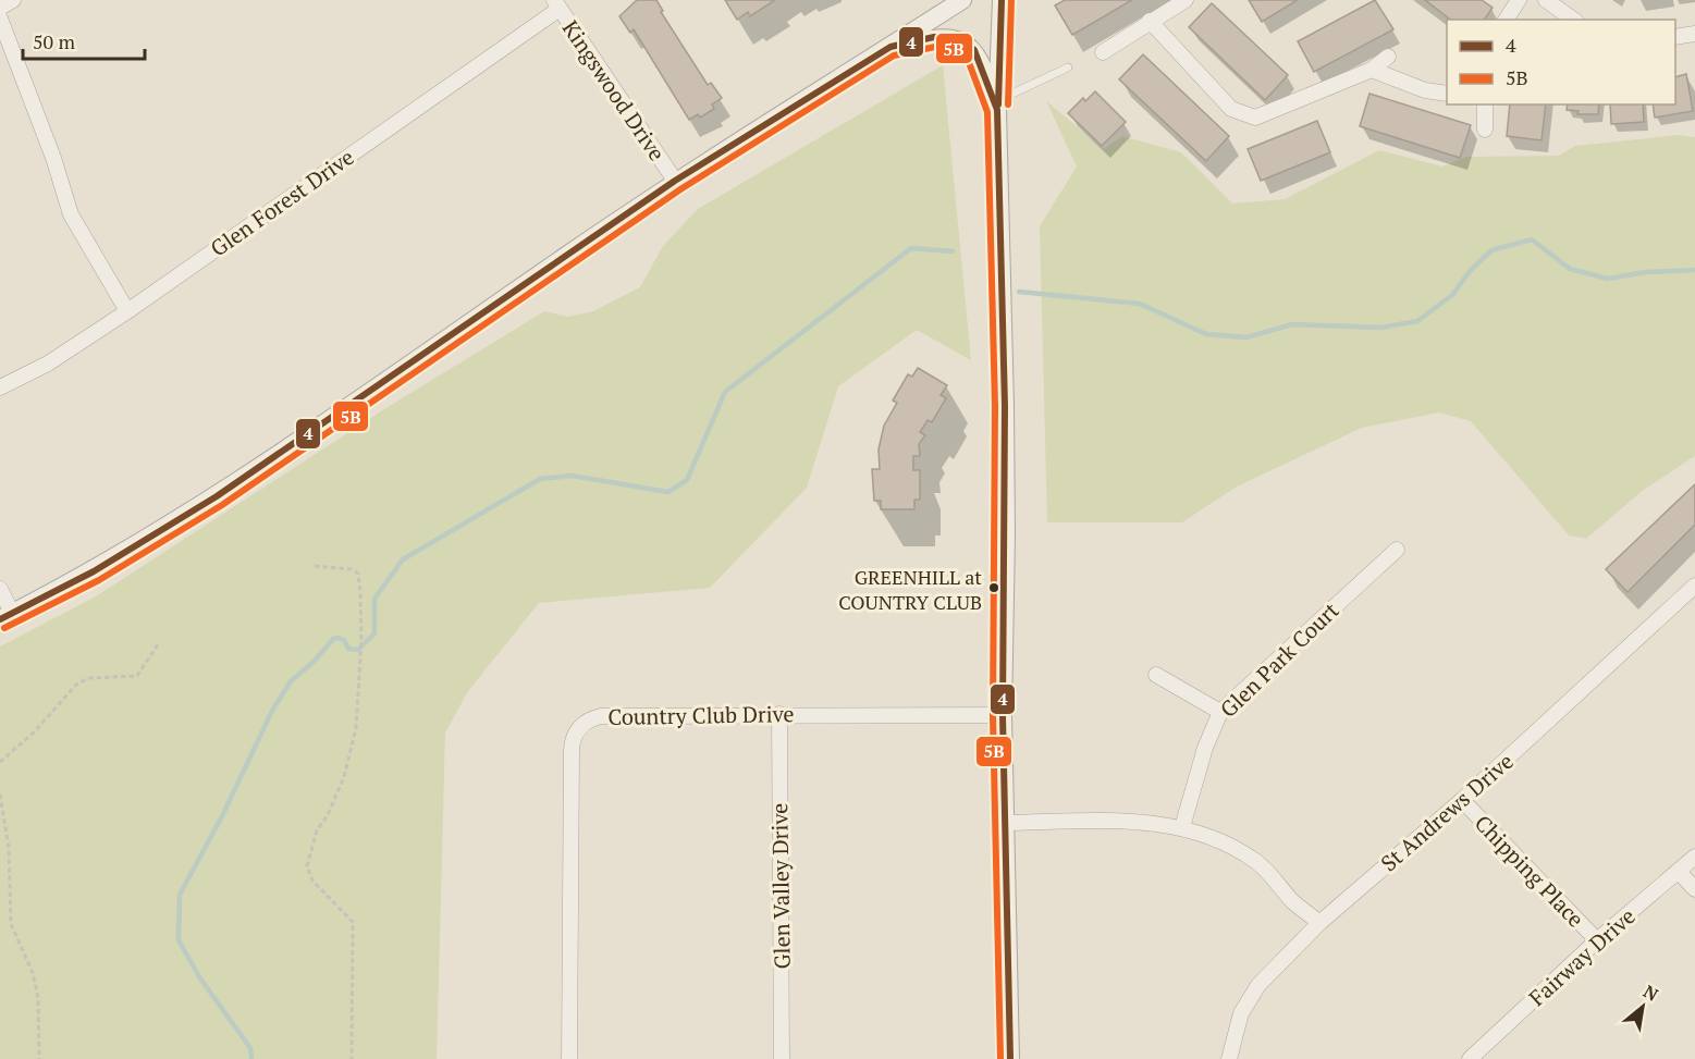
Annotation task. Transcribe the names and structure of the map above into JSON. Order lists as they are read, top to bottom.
{
  "streets": {
    "street": [
      "Kingswood Drive",
      "Glen Forest Drive",
      "Glen Park Court",
      "Country Club Drive",
      "St Andrews Drive",
      "Chipping Place",
      "Glen Valley Drive",
      "Fairway Drive"
    ]
  },
  "crossings": [
    ["Kingswood Drive", "Glen Forest Drive"],
    ["Country Club Drive", "Glen Valley Drive"],
    ["St Andrews Drive", "Chipping Place"],
    ["Chipping Place", "Fairway Drive"]
  ],
  "places": ["GREENHILL at COUNTRY CLUB"],
  "lines": ["transit line 4", "transit line 5B"],
  "legend": ["4", "5B"],
  "scale_bar": "50 m",
  "north": "top right"
}
